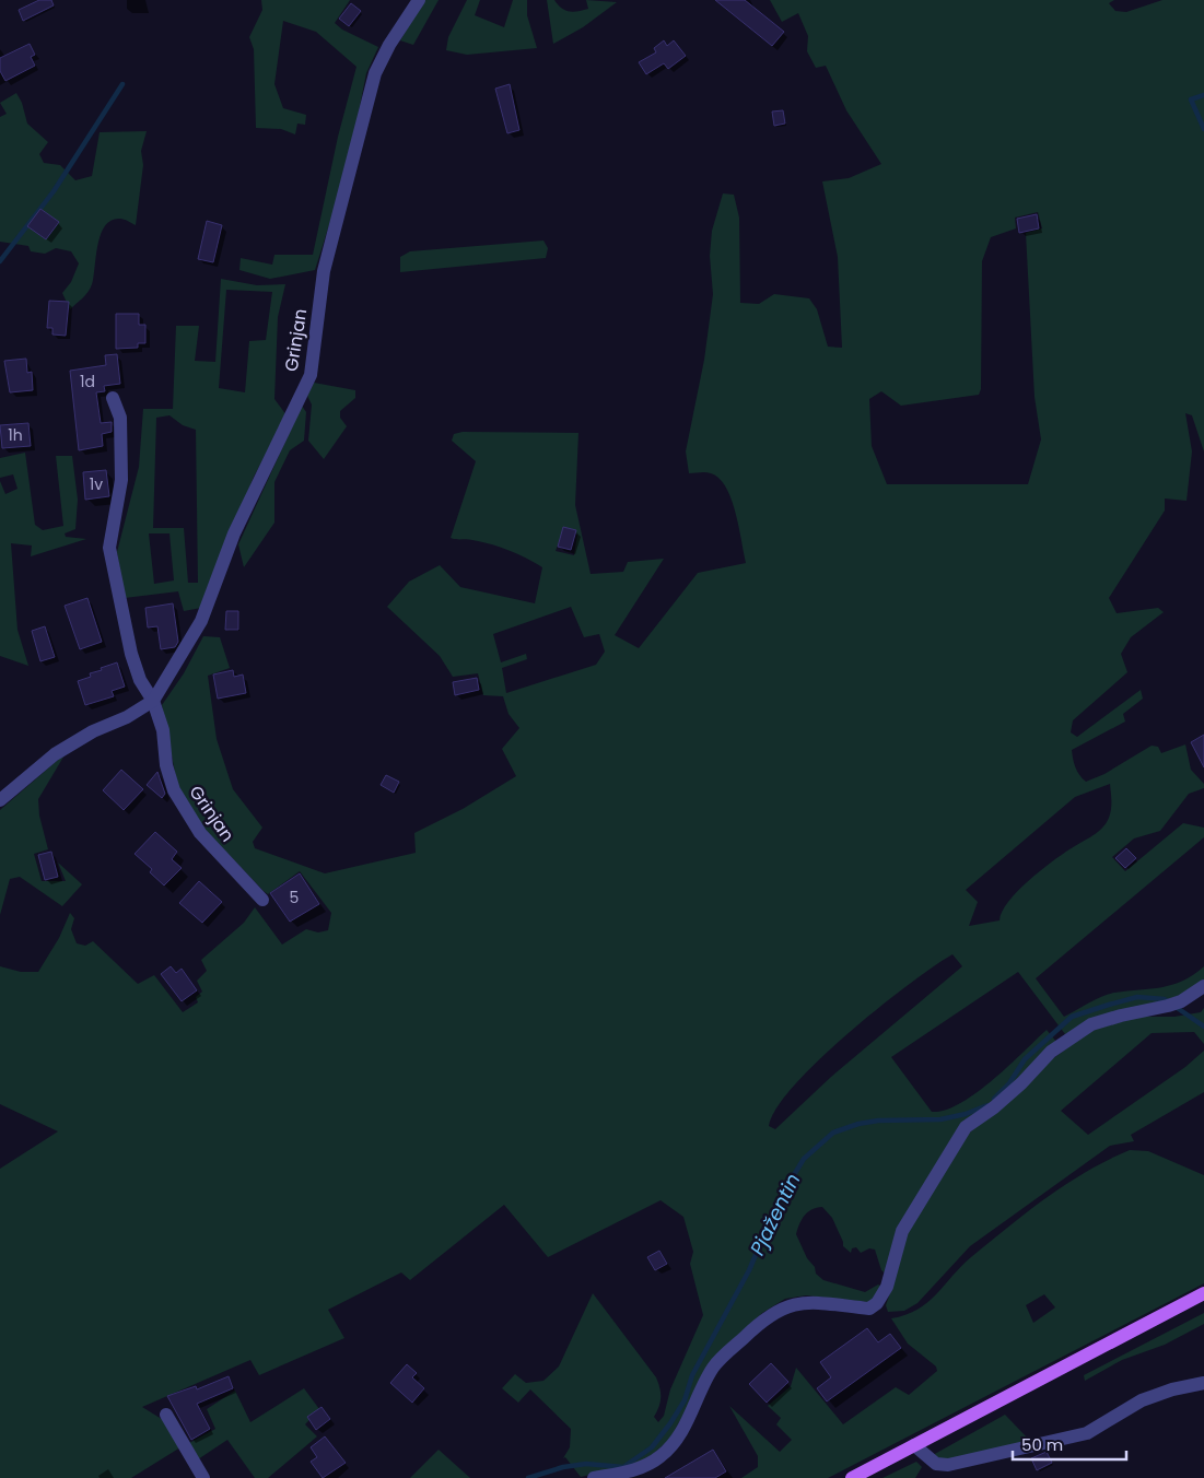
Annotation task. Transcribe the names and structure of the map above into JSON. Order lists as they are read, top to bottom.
{
  "streets": {
    "street": ["Grinjan"]
  },
  "water": ["Pjažentin"],
  "house_numbers": [
    "1d",
    "1h",
    "1v",
    "5"
  ],
  "scale_bar": "50 m"
}
